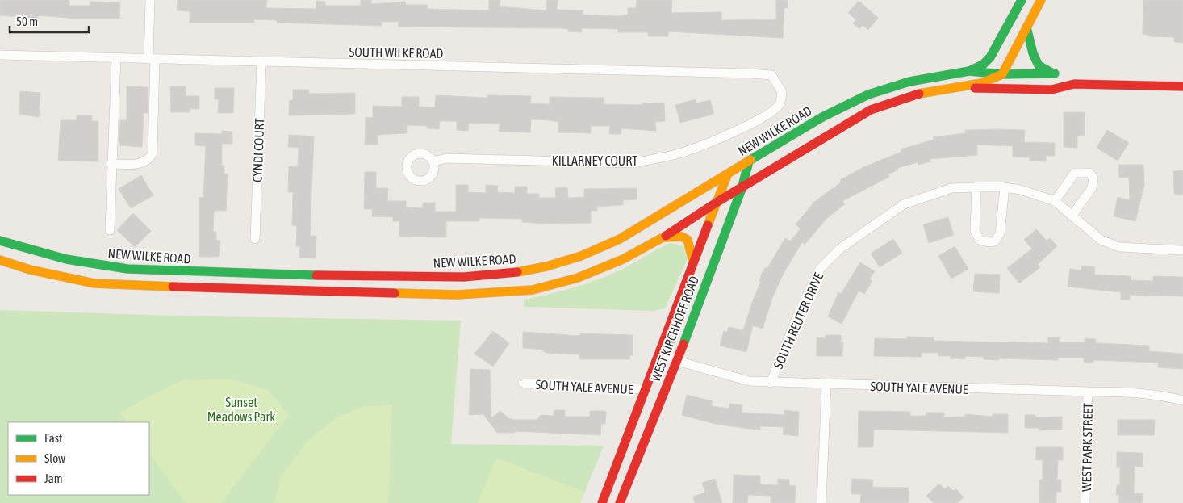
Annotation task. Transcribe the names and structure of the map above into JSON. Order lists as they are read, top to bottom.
{
  "streets": {
    "main road": ["NEW WILKE ROAD", "WEST KIRCHHOFF ROAD"],
    "street": [
      "SOUTH WILKE ROAD",
      "CYNDI COURT",
      "KILLARNEY COURT",
      "SOUTH REUTER DRIVE",
      "SOUTH YALE AVENUE",
      "WEST PARK STREET"
    ]
  },
  "crossings": [
    ["SOUTH WILKE ROAD", "CYNDI COURT"],
    ["SOUTH WILKE ROAD", "KILLARNEY COURT"],
    ["NEW WILKE ROAD", "WEST KIRCHHOFF ROAD"],
    ["SOUTH REUTER DRIVE", "SOUTH YALE AVENUE"],
    ["WEST KIRCHHOFF ROAD", "SOUTH YALE AVENUE"],
    ["SOUTH YALE AVENUE", "WEST PARK STREET"]
  ],
  "parks": ["Sunset Meadows Park"],
  "legend": ["Fast", "Slow", "Jam"],
  "scale_bar": "50 m"
}
